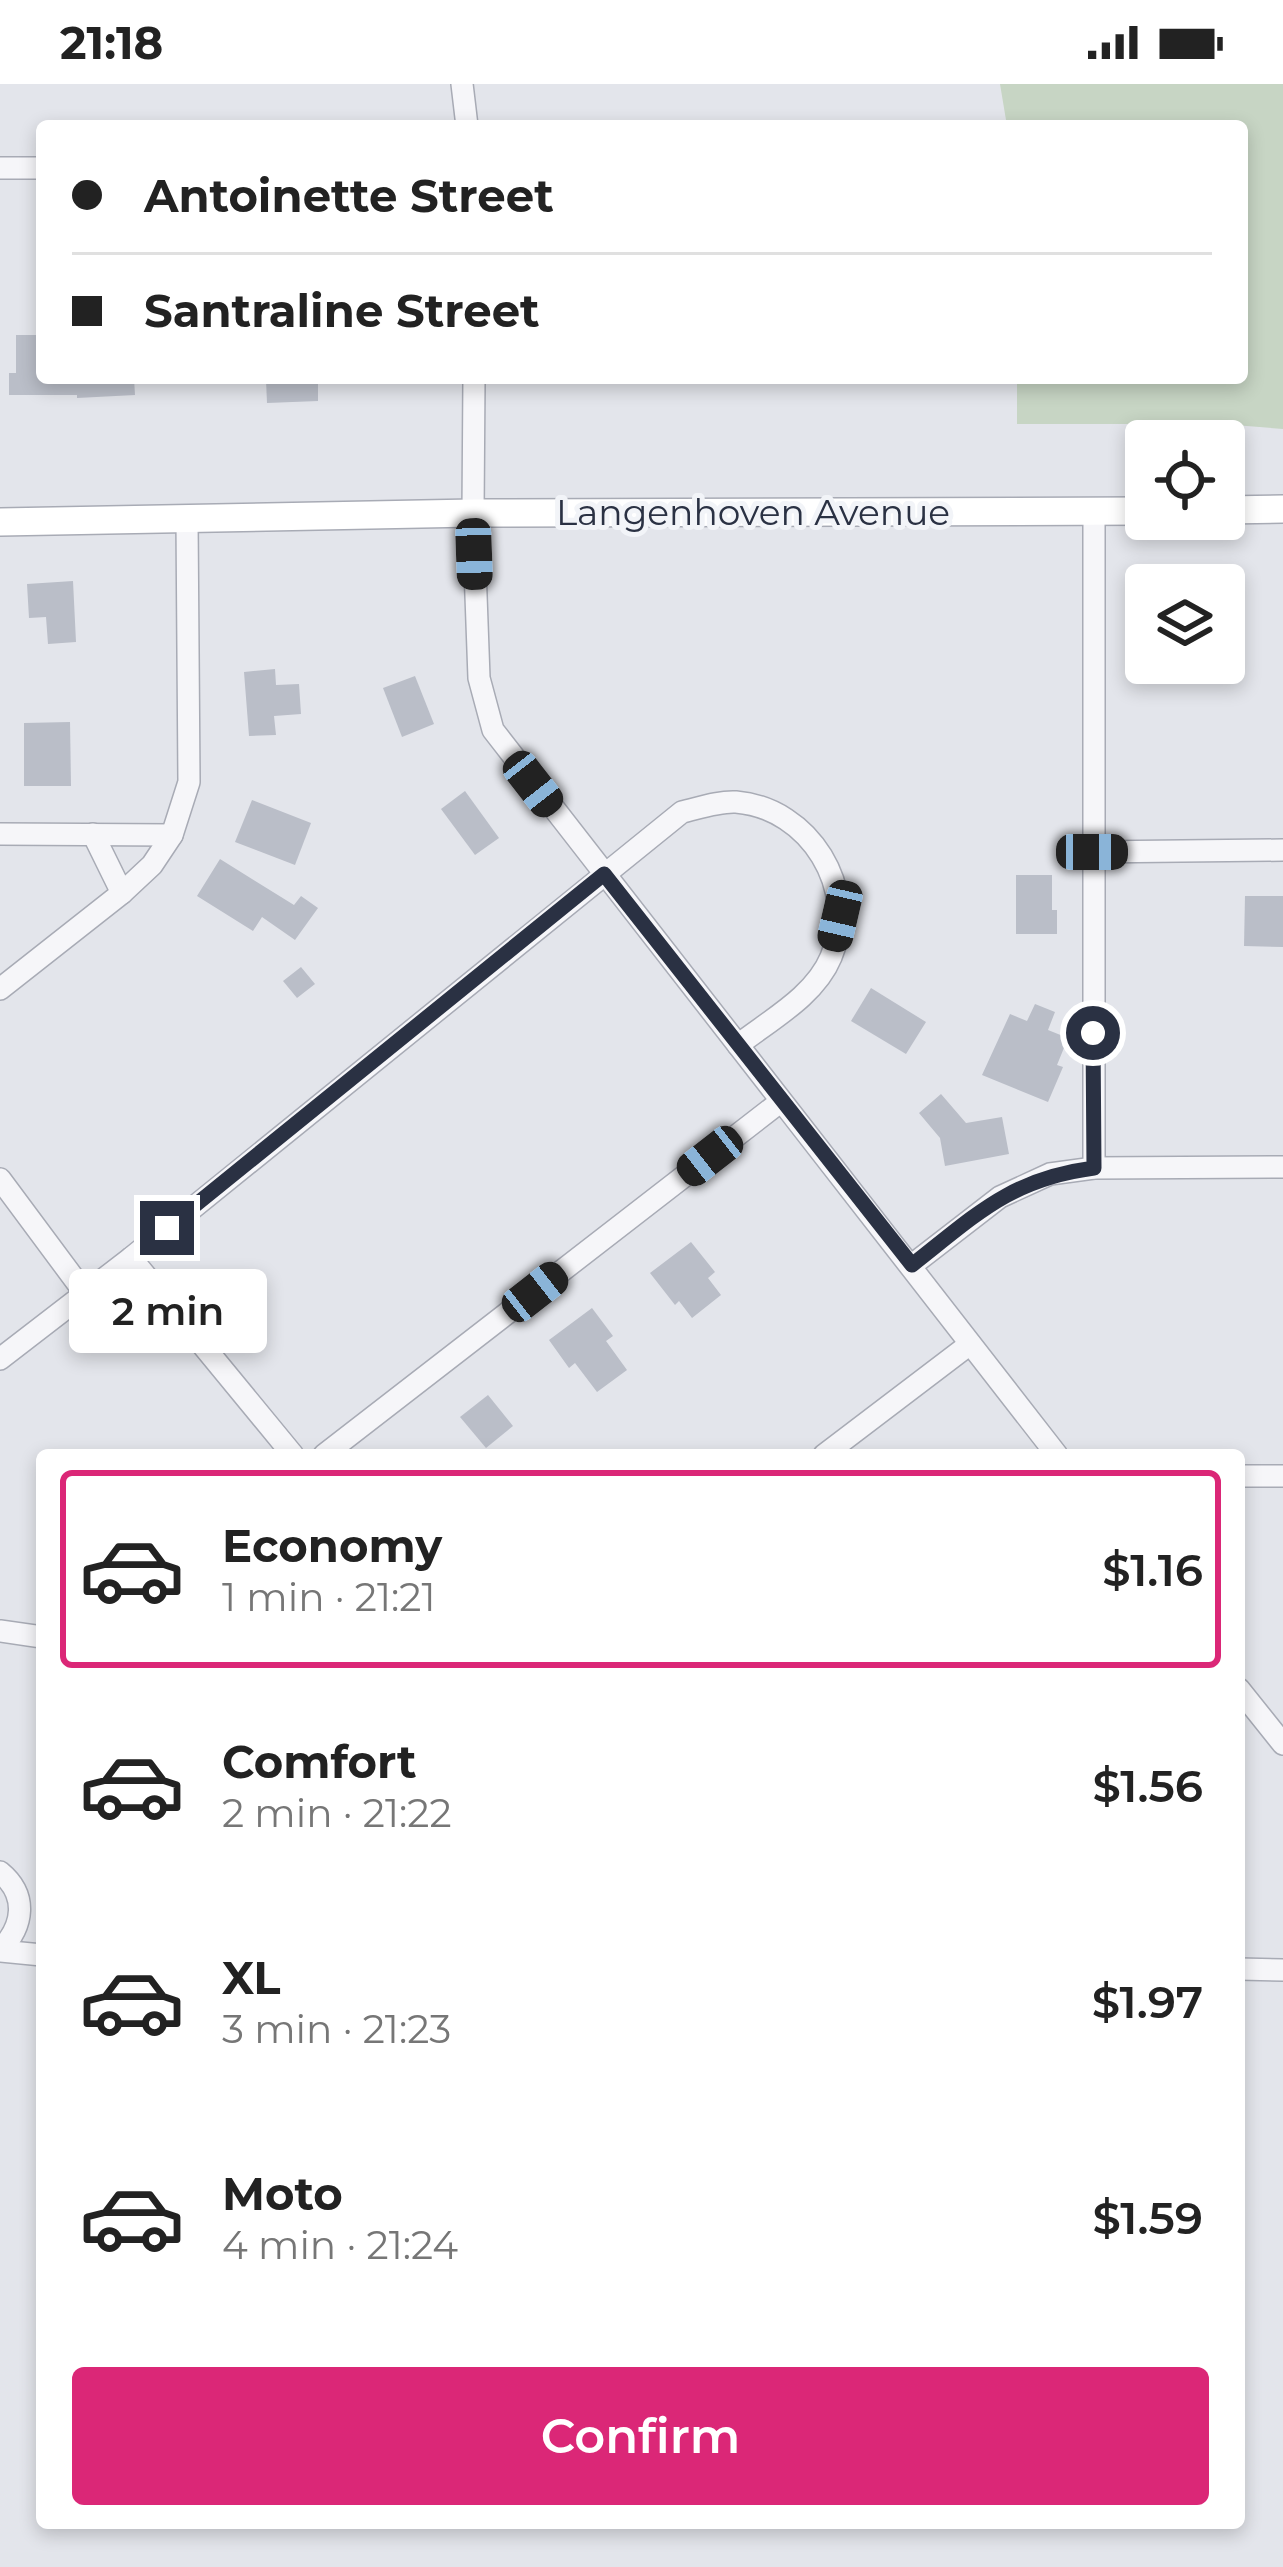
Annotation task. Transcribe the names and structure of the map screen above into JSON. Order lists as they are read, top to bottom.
{
  "streets": {
    "street": ["Langenhoven Avenue"]
  },
  "page": {
    "status": "21:18",
    "banner": ["Antoinette Street", "Santraline Street"],
    "bubble": "2 min",
    "list": [
      {
        "name": "Economy",
        "note": "1 min · 21:21",
        "value": "$1.16"
      },
      {
        "name": "Comfort",
        "note": "2 min · 21:22",
        "value": "$1.56"
      },
      {
        "name": "XL",
        "note": "3 min · 21:23",
        "value": "$1.97"
      },
      {
        "name": "Moto",
        "note": "4 min · 21:24",
        "value": "$1.59"
      }
    ],
    "buttons": "Confirm"
  }
}
